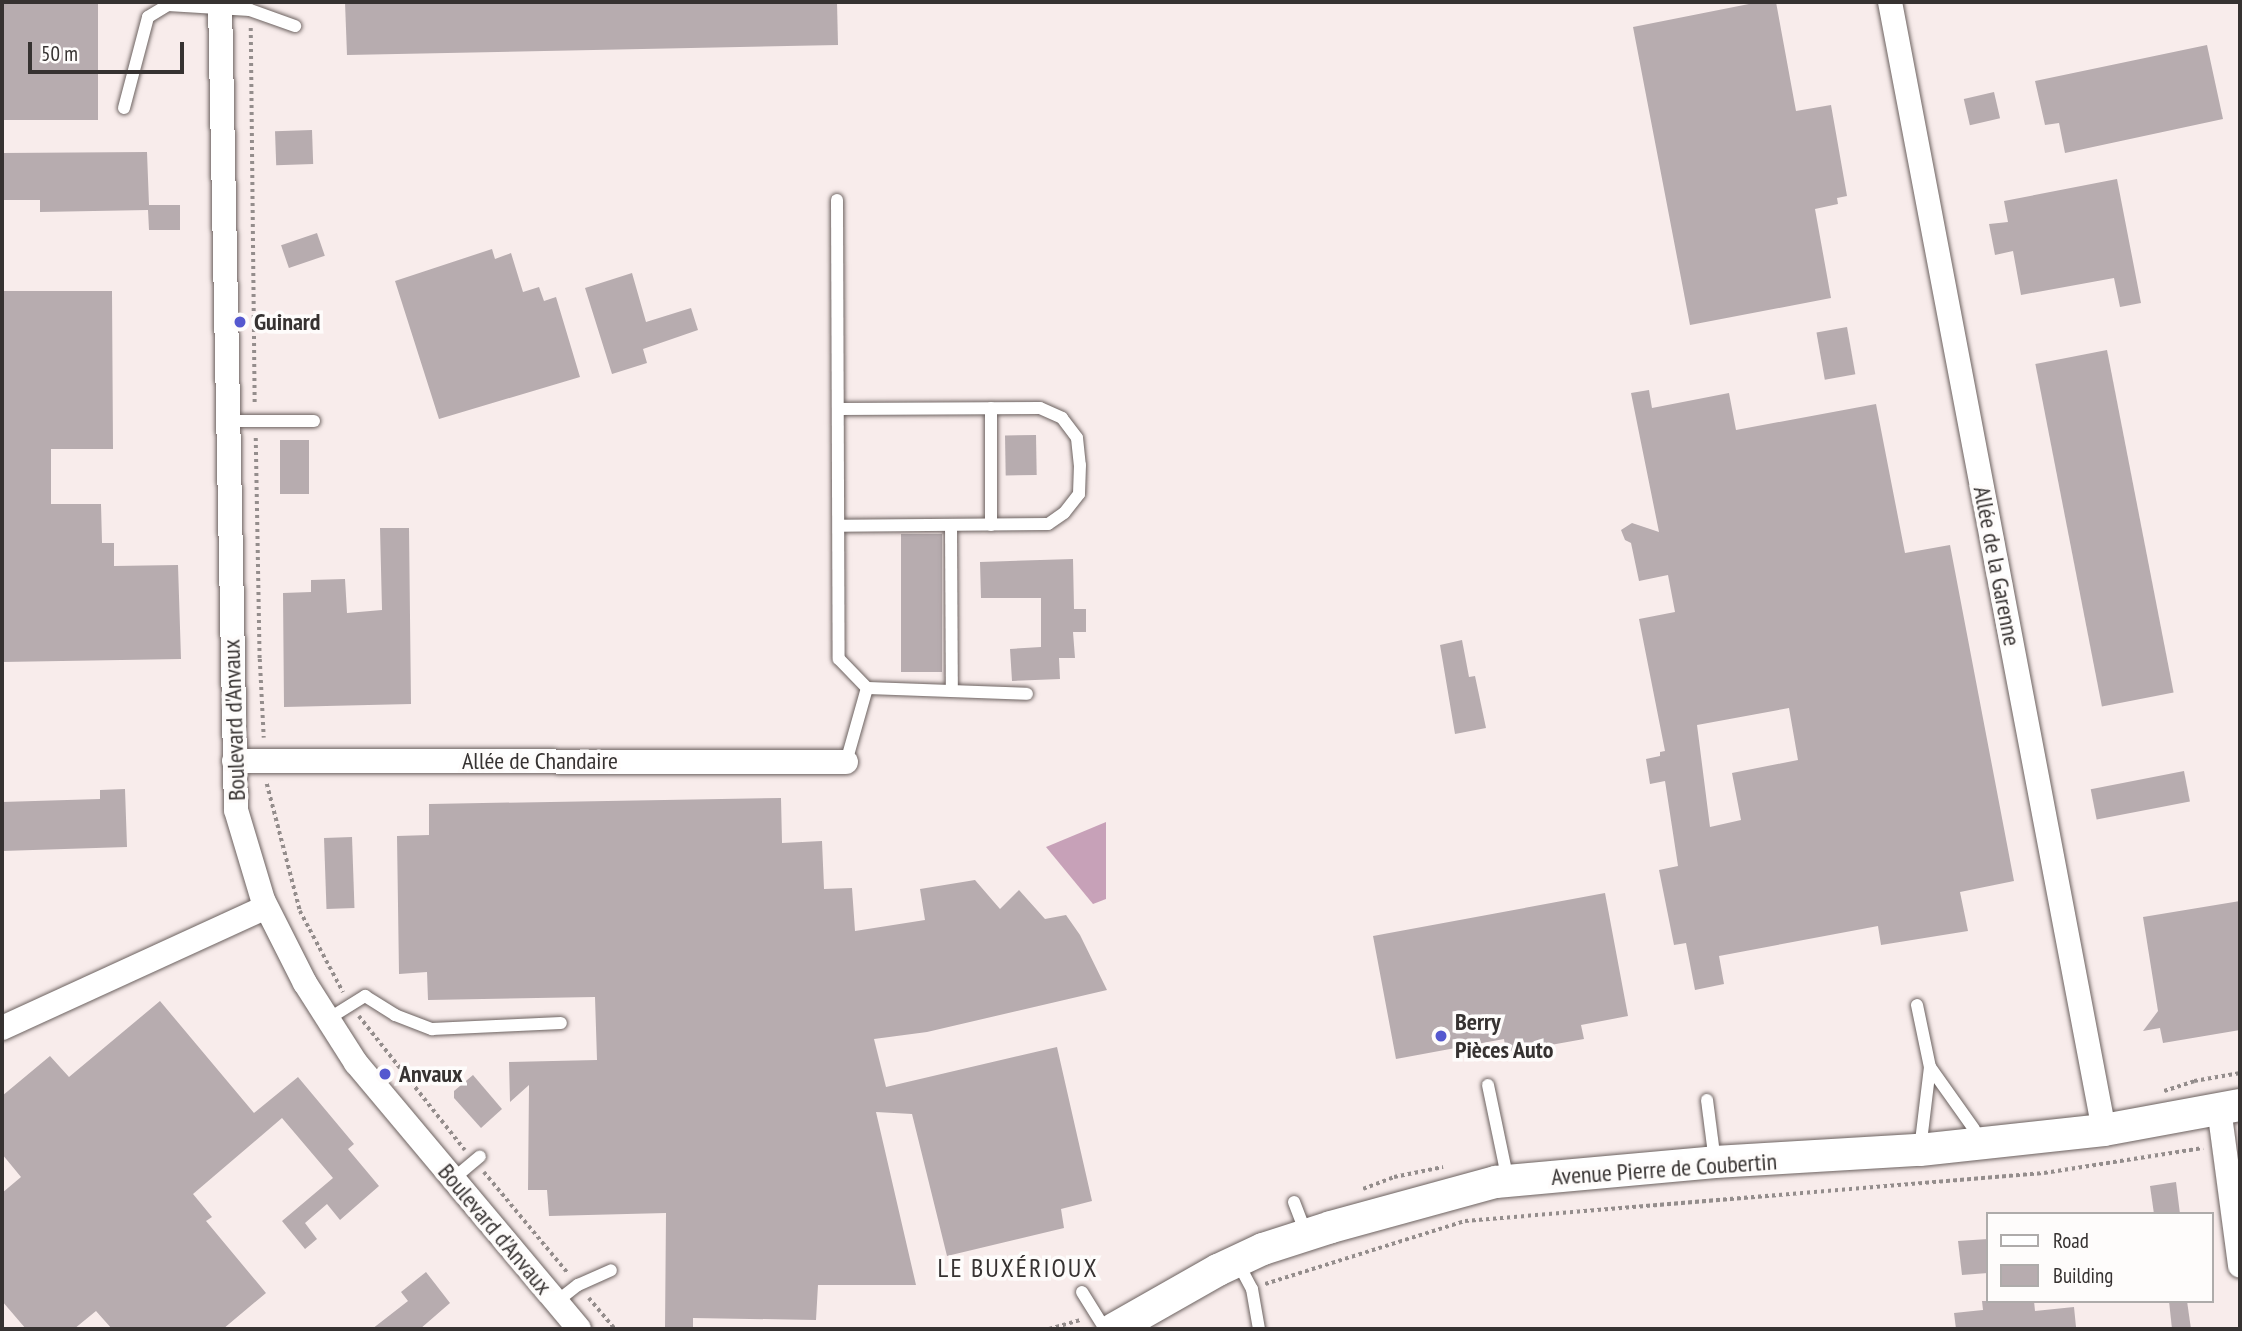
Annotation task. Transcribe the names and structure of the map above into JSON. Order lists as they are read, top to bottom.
{
  "streets": {
    "street": [
      "Allée de la Garenne",
      "Boulevard d'Anvaux",
      "Allée de Chandaire",
      "Avenue Pierre de Coubertin"
    ]
  },
  "crossings": [
    ["Allée de la Garenne", "Avenue Pierre de Coubertin"],
    ["Boulevard d'Anvaux", "Allée de Chandaire"]
  ],
  "districts": ["LE BUXÉRIOUX"],
  "places": ["Guinard", "Berry Pièces Auto", "Anvaux"],
  "legend": ["Road", "Building"],
  "scale_bar": "50 m"
}
